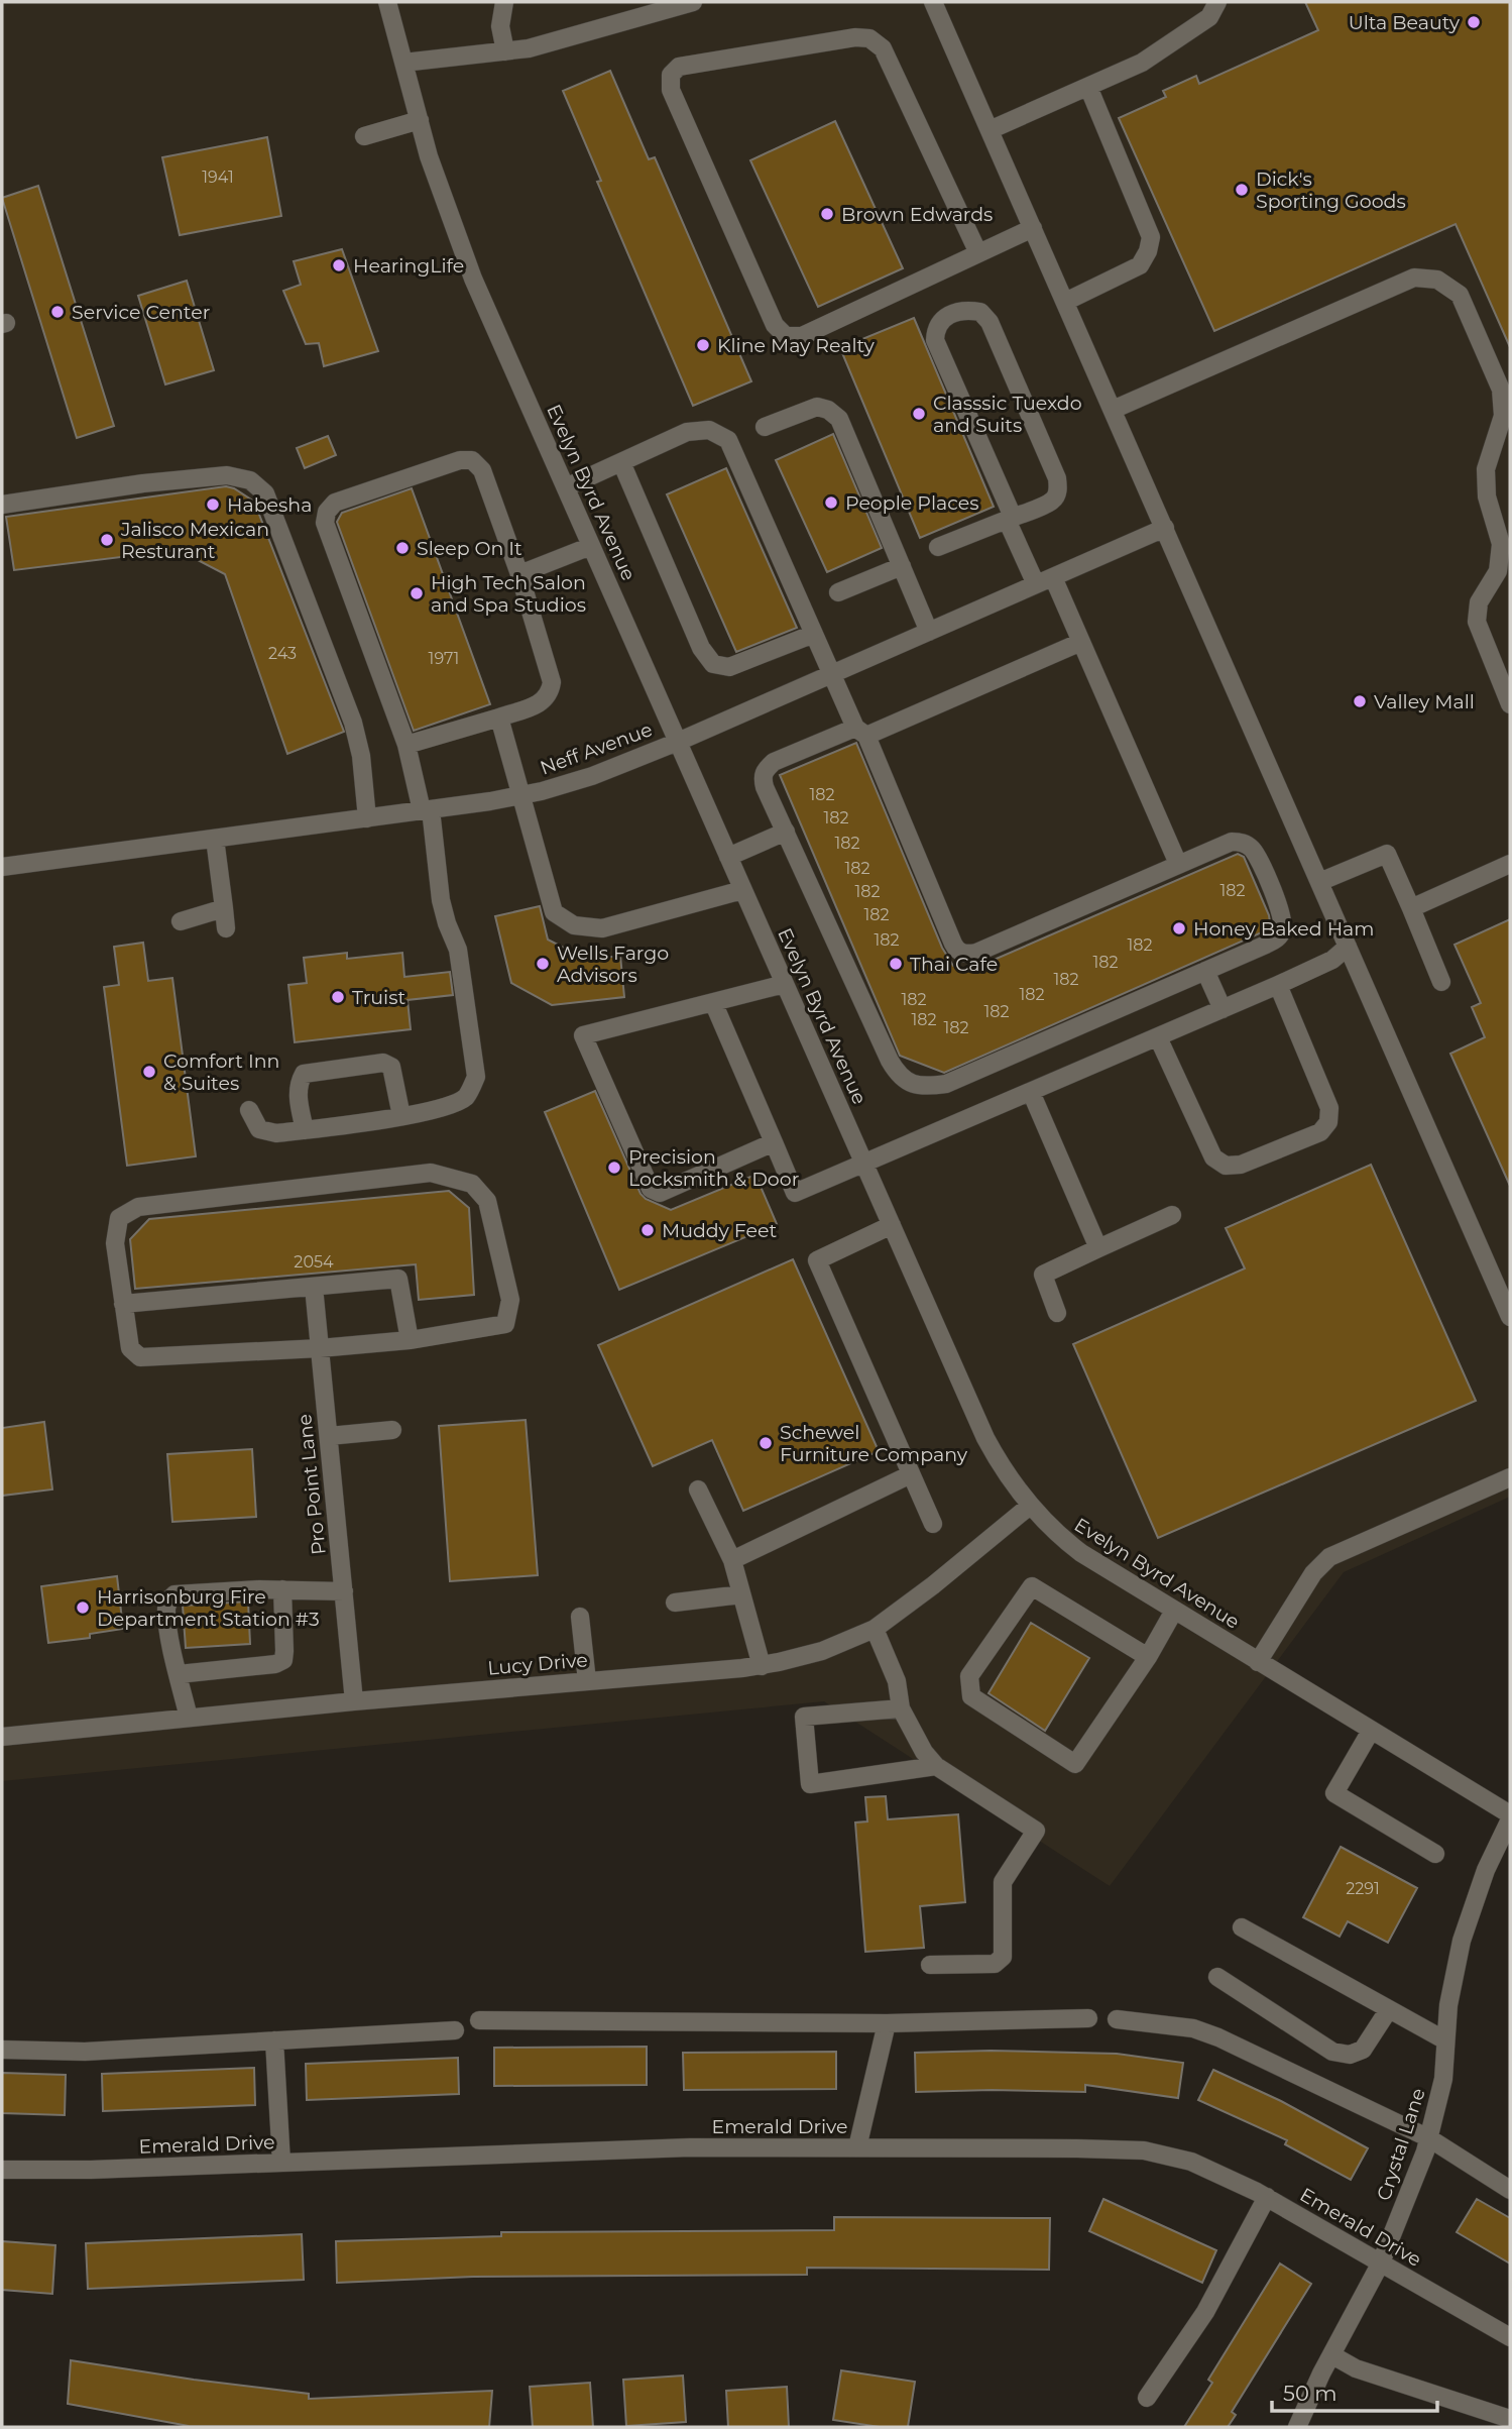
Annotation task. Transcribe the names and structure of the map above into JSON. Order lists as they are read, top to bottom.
{
  "streets": {
    "street": [
      "Evelyn Byrd Avenue",
      "Neff Avenue",
      "Pro Point Lane",
      "Lucy Drive",
      "Emerald Drive",
      "Crystal Lane"
    ]
  },
  "crossings": [
    ["Evelyn Byrd Avenue", "Neff Avenue"],
    ["Evelyn Byrd Avenue", "Lucy Drive"],
    ["Evelyn Byrd Avenue", "Crystal Lane"],
    ["Pro Point Lane", "Lucy Drive"],
    ["Emerald Drive", "Crystal Lane"]
  ],
  "places": [
    "Ulta Beauty",
    "Dick's Sporting Goods",
    "Brown Edwards",
    "HearingLife",
    "Service Center",
    "Kline May Realty",
    "Classsic Tuexdo and Suits",
    "People Places",
    "Habesha",
    "Jalisco Mexican Resturant",
    "Sleep On It",
    "High Tech Salon and Spa Studios",
    "Valley Mall",
    "Honey Baked Ham",
    "Wells Fargo Advisors",
    "Thai Cafe",
    "Truist",
    "Comfort Inn & Suites",
    "Precision Locksmith & Door",
    "Muddy Feet",
    "Schewel Furniture Company",
    "Harrisonburg Fire Department Station #3"
  ],
  "house_numbers": [
    "1941",
    "243",
    "1971",
    "182",
    "182",
    "182",
    "182",
    "182",
    "182",
    "182",
    "182",
    "182",
    "182",
    "182",
    "182",
    "182",
    "182",
    "182",
    "182",
    "2054",
    "2291"
  ],
  "scale_bar": "50 m"
}
